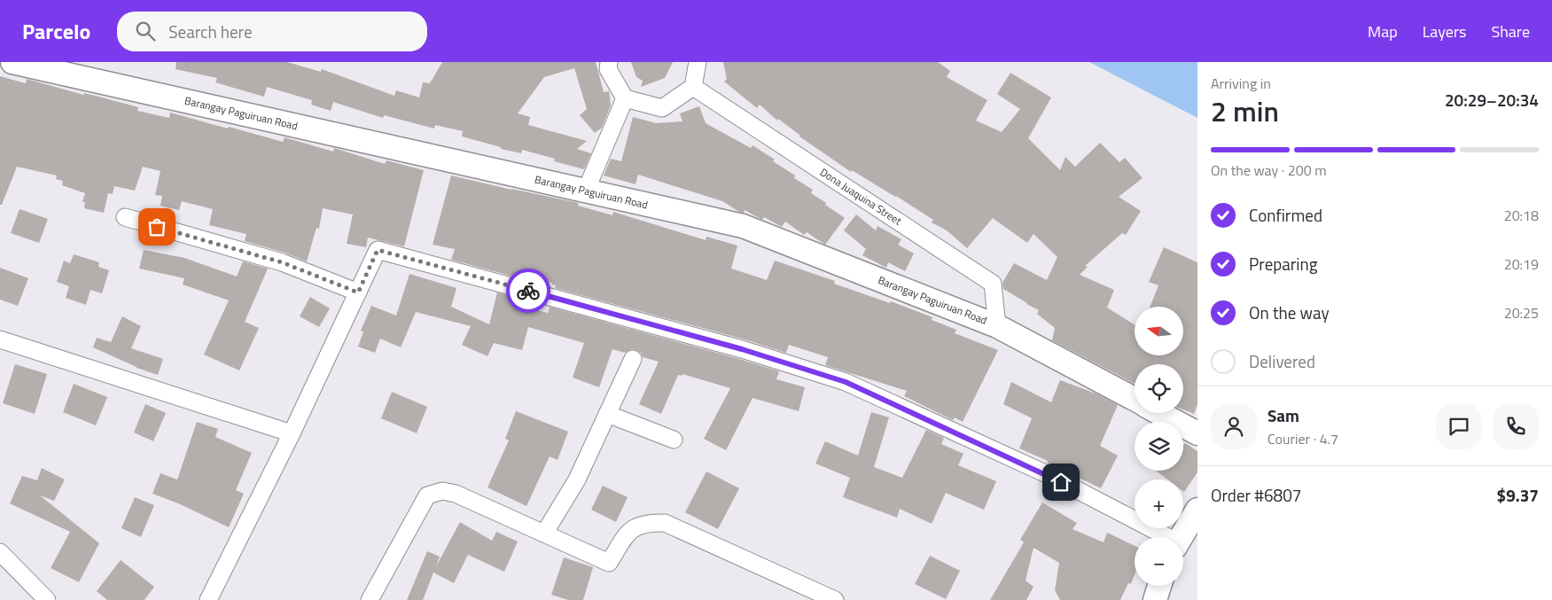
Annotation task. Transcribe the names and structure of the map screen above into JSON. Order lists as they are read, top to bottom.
{
  "streets": {
    "street": ["Barangay Paguiruan Road", "Dona Juaquina Street"]
  },
  "crossings": [
    ["Barangay Paguiruan Road", "Dona Juaquina Street"]
  ],
  "north": "left",
  "page": {
    "header": "Parcelo",
    "search": "Search here",
    "nav": ["Map", "Layers", "Share"],
    "heading": ["2 min", "Arriving in", "20:29–20:34"],
    "panel": [
      "Sam",
      "Courier · 4.7",
      "Order #6807",
      "$9.37"
    ],
    "bar": "On the way · 200 m",
    "list": [
      ["Confirmed", "20:18"],
      ["Preparing", "20:19"],
      ["On the way", "20:25"],
      "Delivered"
    ],
    "map_buttons": ["+", "−"]
  }
}
